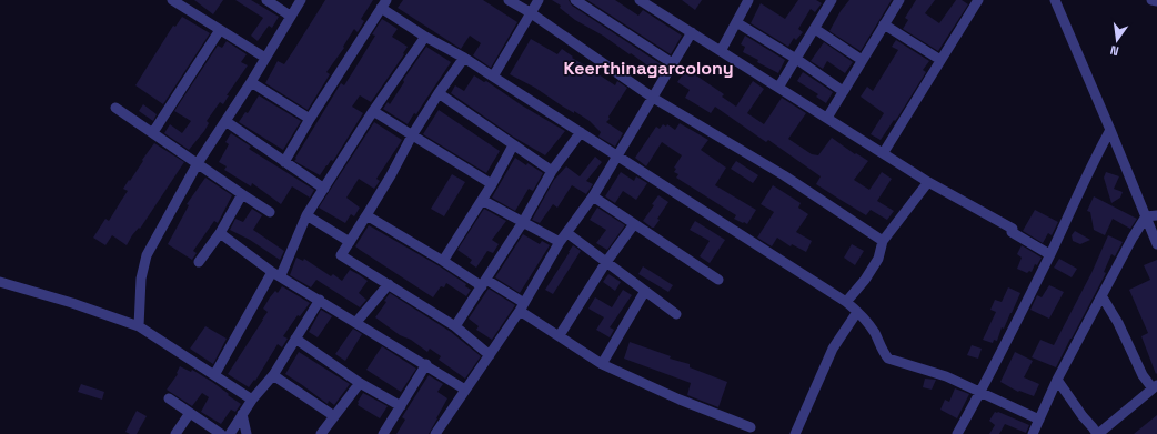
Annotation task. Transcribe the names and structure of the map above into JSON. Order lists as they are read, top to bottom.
{
  "districts": ["Keerthinagarcolony"],
  "north": "bottom"
}
